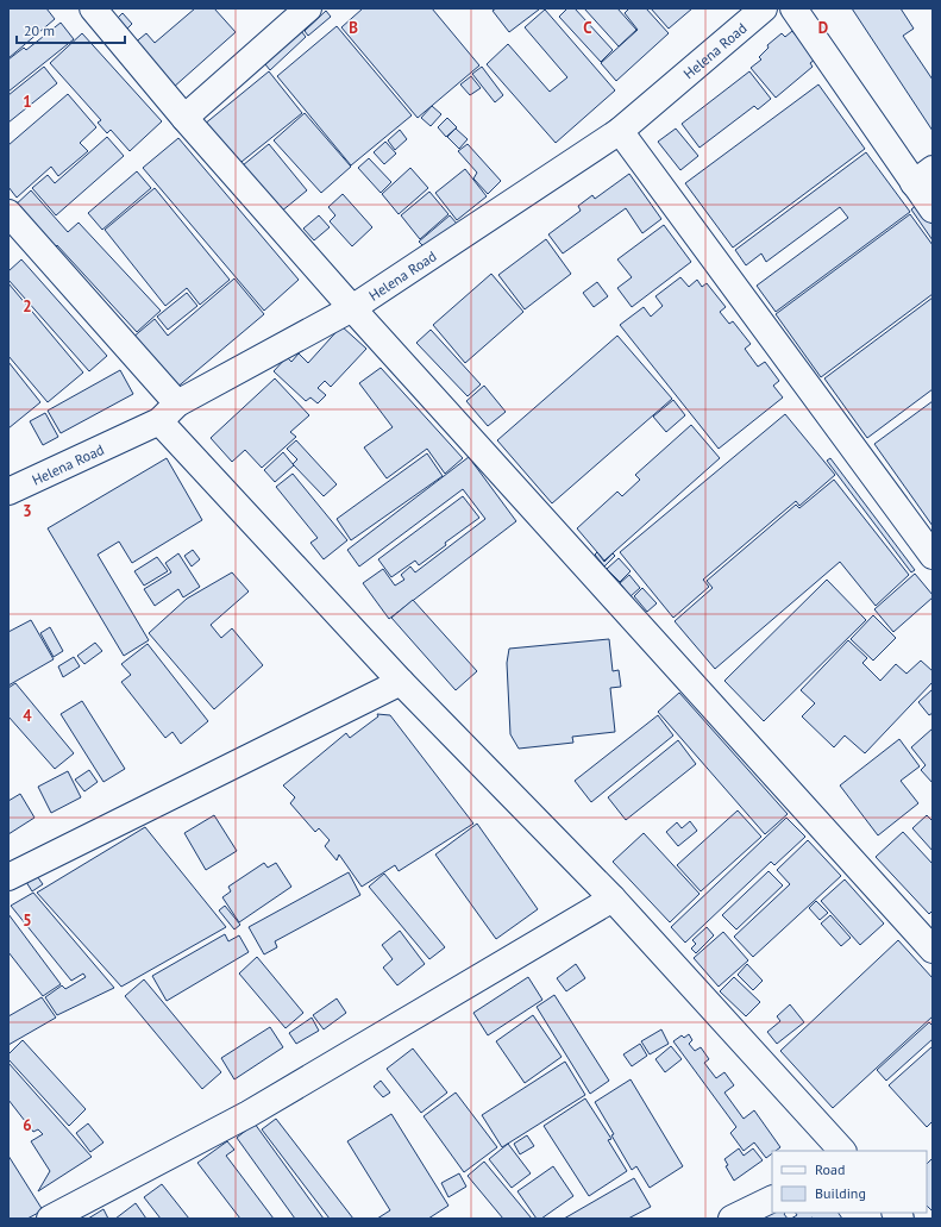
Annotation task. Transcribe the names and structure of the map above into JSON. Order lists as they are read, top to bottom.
{
  "streets": {
    "street": ["Helena Road"]
  },
  "legend": ["Road", "Building"],
  "scale_bar": "20 m",
  "grid": {
    "columns": ["B", "C", "D"],
    "rows": [
      "1",
      "2",
      "3",
      "4",
      "5",
      "6"
    ]
  }
}
